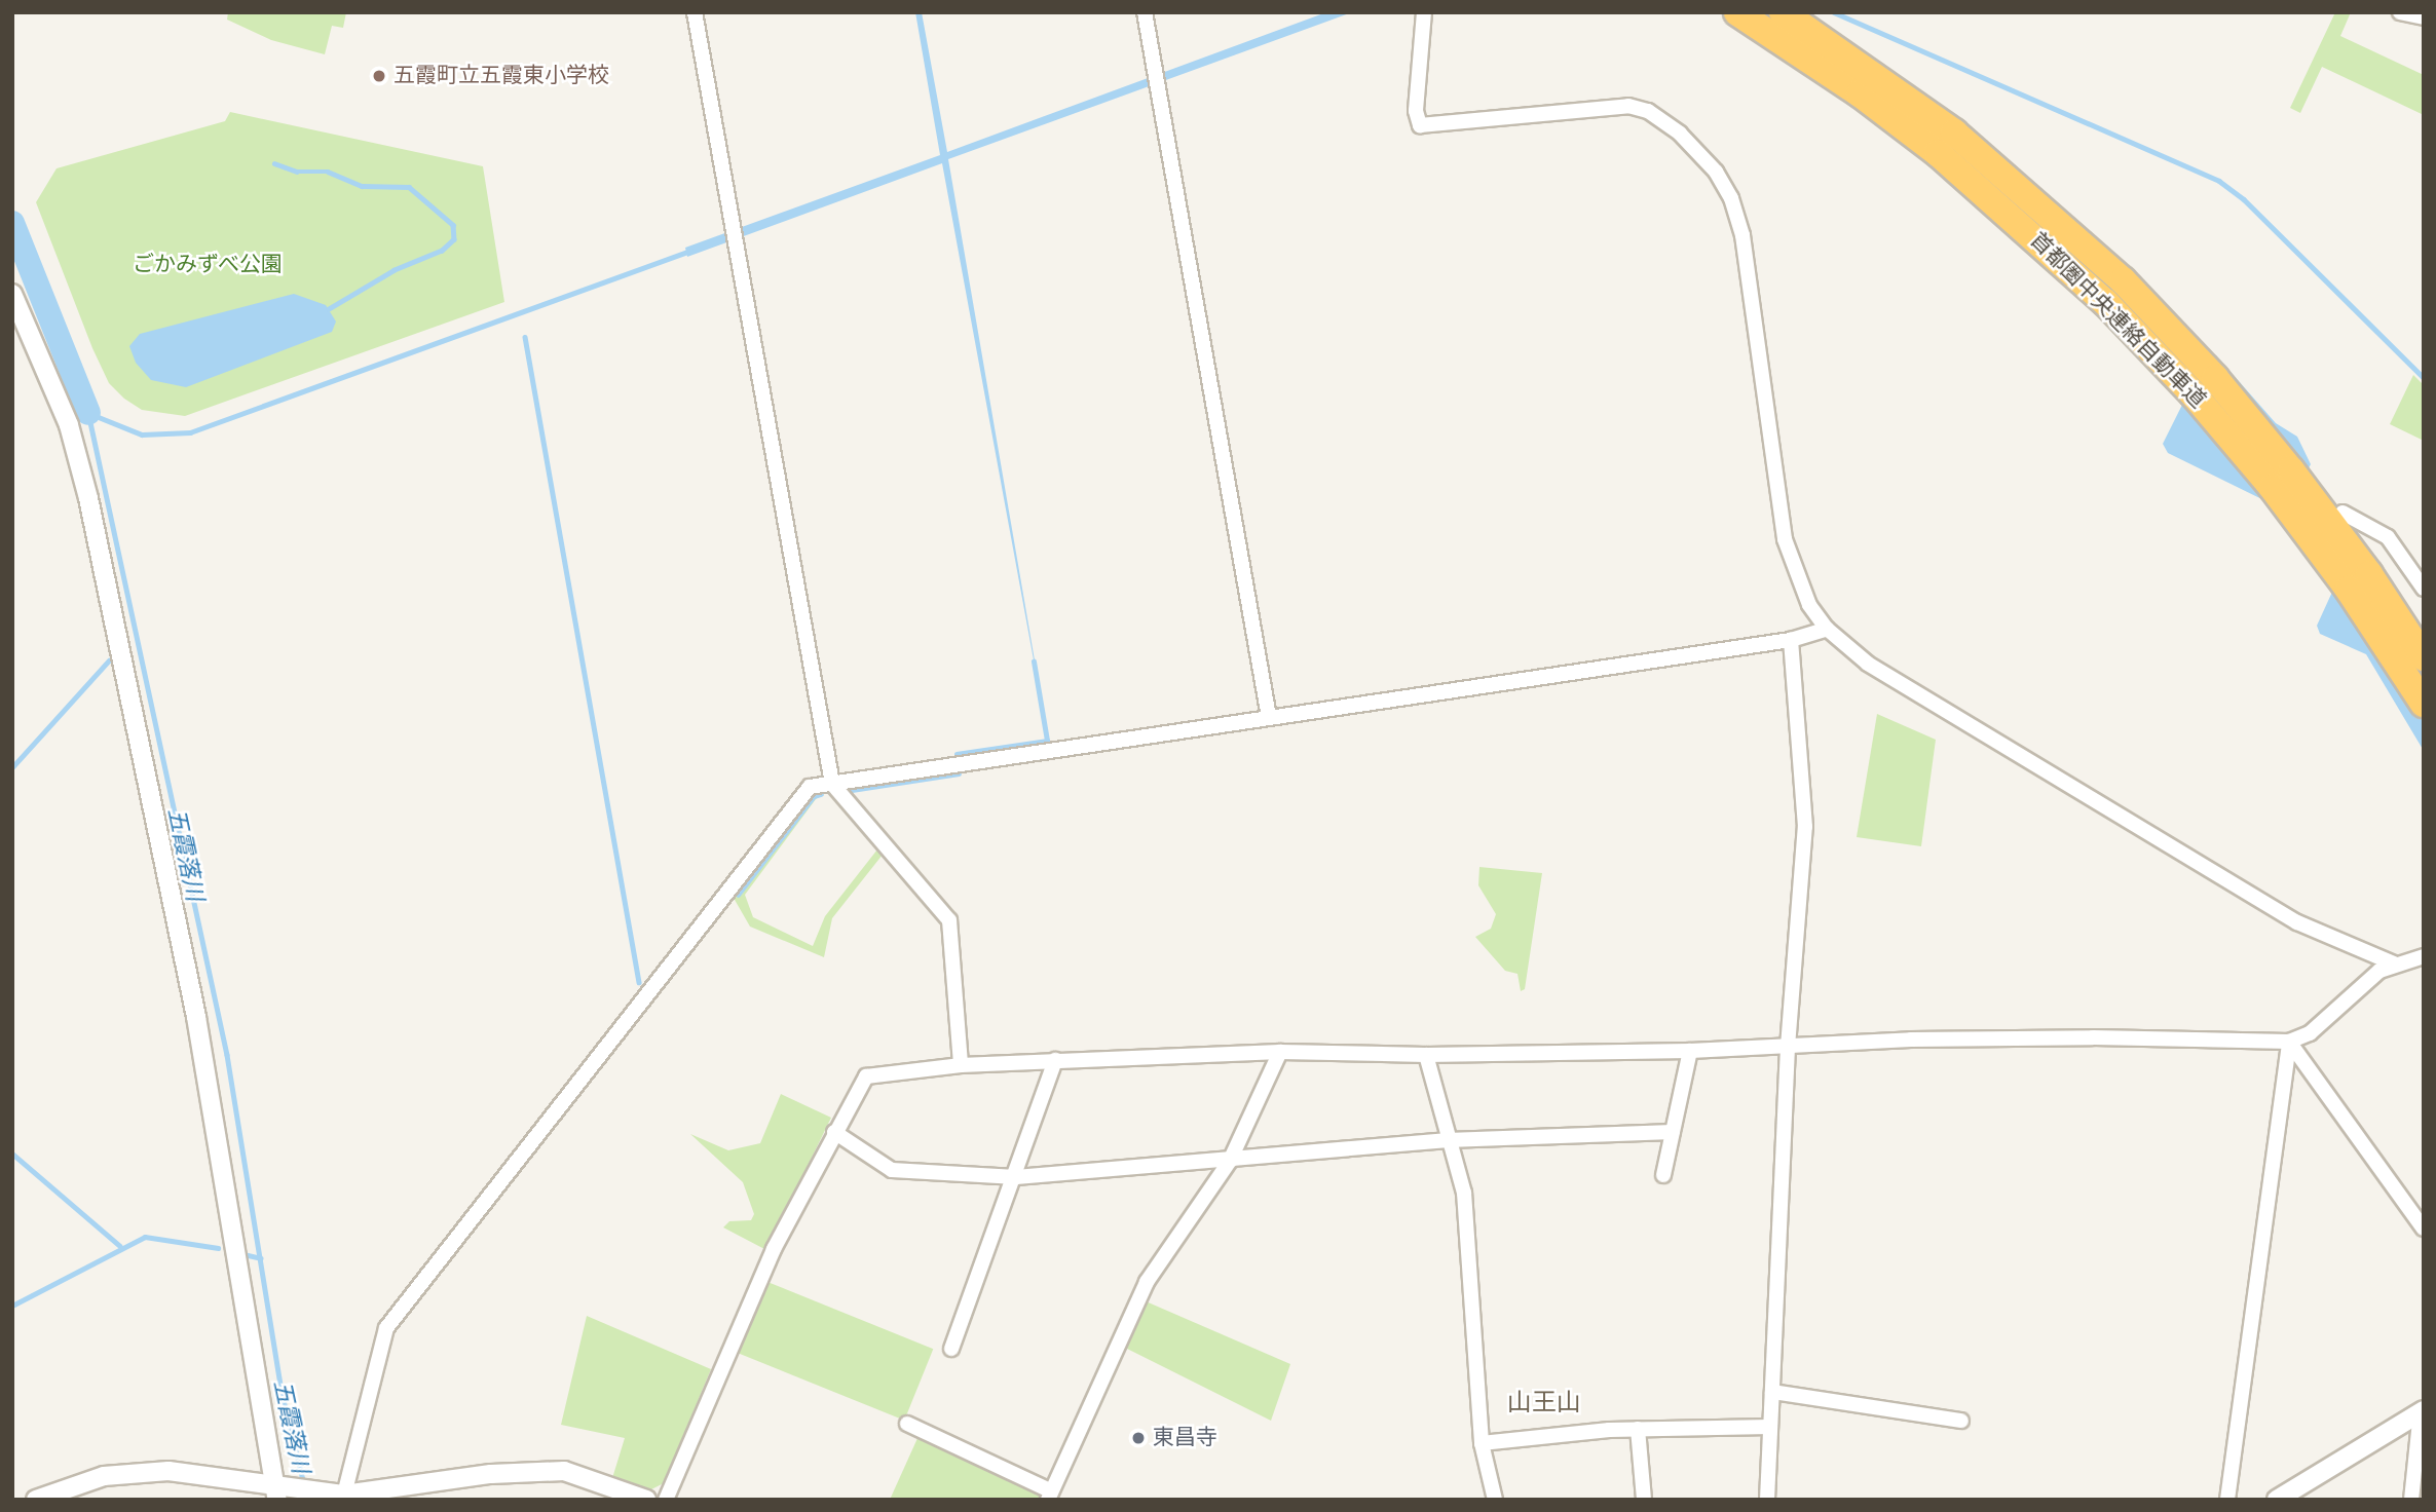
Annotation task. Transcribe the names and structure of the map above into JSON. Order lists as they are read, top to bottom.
{
  "streets": {
    "highway": ["首都圏中央連絡自動車道"]
  },
  "districts": ["山王山"],
  "water": ["五霞落川"],
  "parks": ["ごかみずべ公園"],
  "places": ["五霞町立五霞東小学校", "東昌寺"]
}
